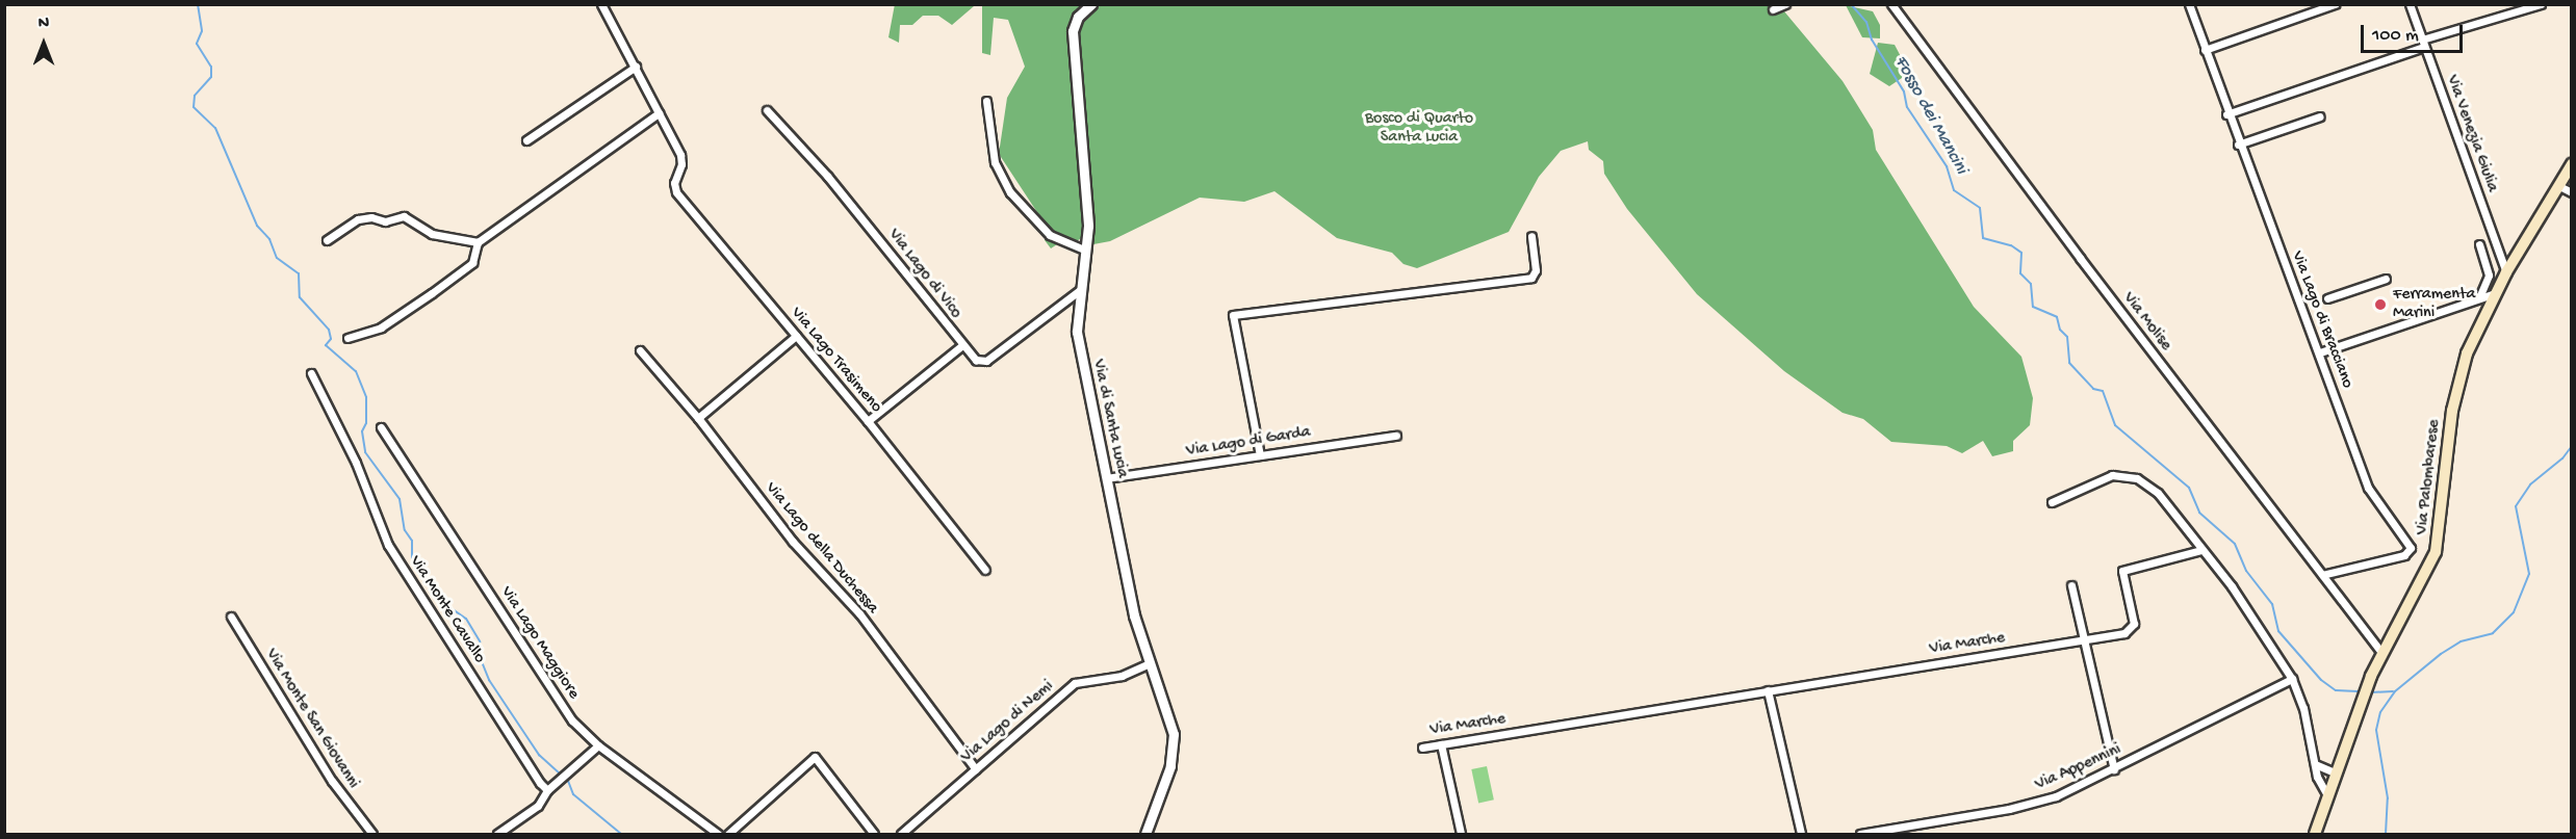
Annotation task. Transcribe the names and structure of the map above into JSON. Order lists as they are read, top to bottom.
{
  "streets": {
    "main road": ["Via Palombarese"],
    "street": [
      "Via Venezia Giulia",
      "Via Lago di Vico",
      "Via Lago di Bracciano",
      "Via Molise",
      "Via Lago Trasimeno",
      "Via di Santa Lucia",
      "Via Lago di Garda",
      "Via Lago della Duchessa",
      "Via Monte Cavallo",
      "Via Lago Maggiore",
      "Via Marche",
      "Via Monte San Giovanni",
      "Via Lago di Nemi",
      "Via Appennini"
    ]
  },
  "crossings": [
    ["Via Venezia Giulia", "Via Palombarese"],
    ["Via Lago di Vico", "Via di Santa Lucia"],
    ["Via Lago di Bracciano", "Via Molise"],
    ["Via Molise", "Via Palombarese"],
    ["Via di Santa Lucia", "Via Lago di Garda"],
    ["Via di Santa Lucia", "Via Lago di Nemi"],
    ["Via Lago della Duchessa", "Via Lago di Nemi"]
  ],
  "water": ["Fosso dei Mancini"],
  "parks": ["Bosco di Quarto Santa Lucia"],
  "places": ["Ferramenta Marini"],
  "scale_bar": "100 m",
  "north": "top"
}
